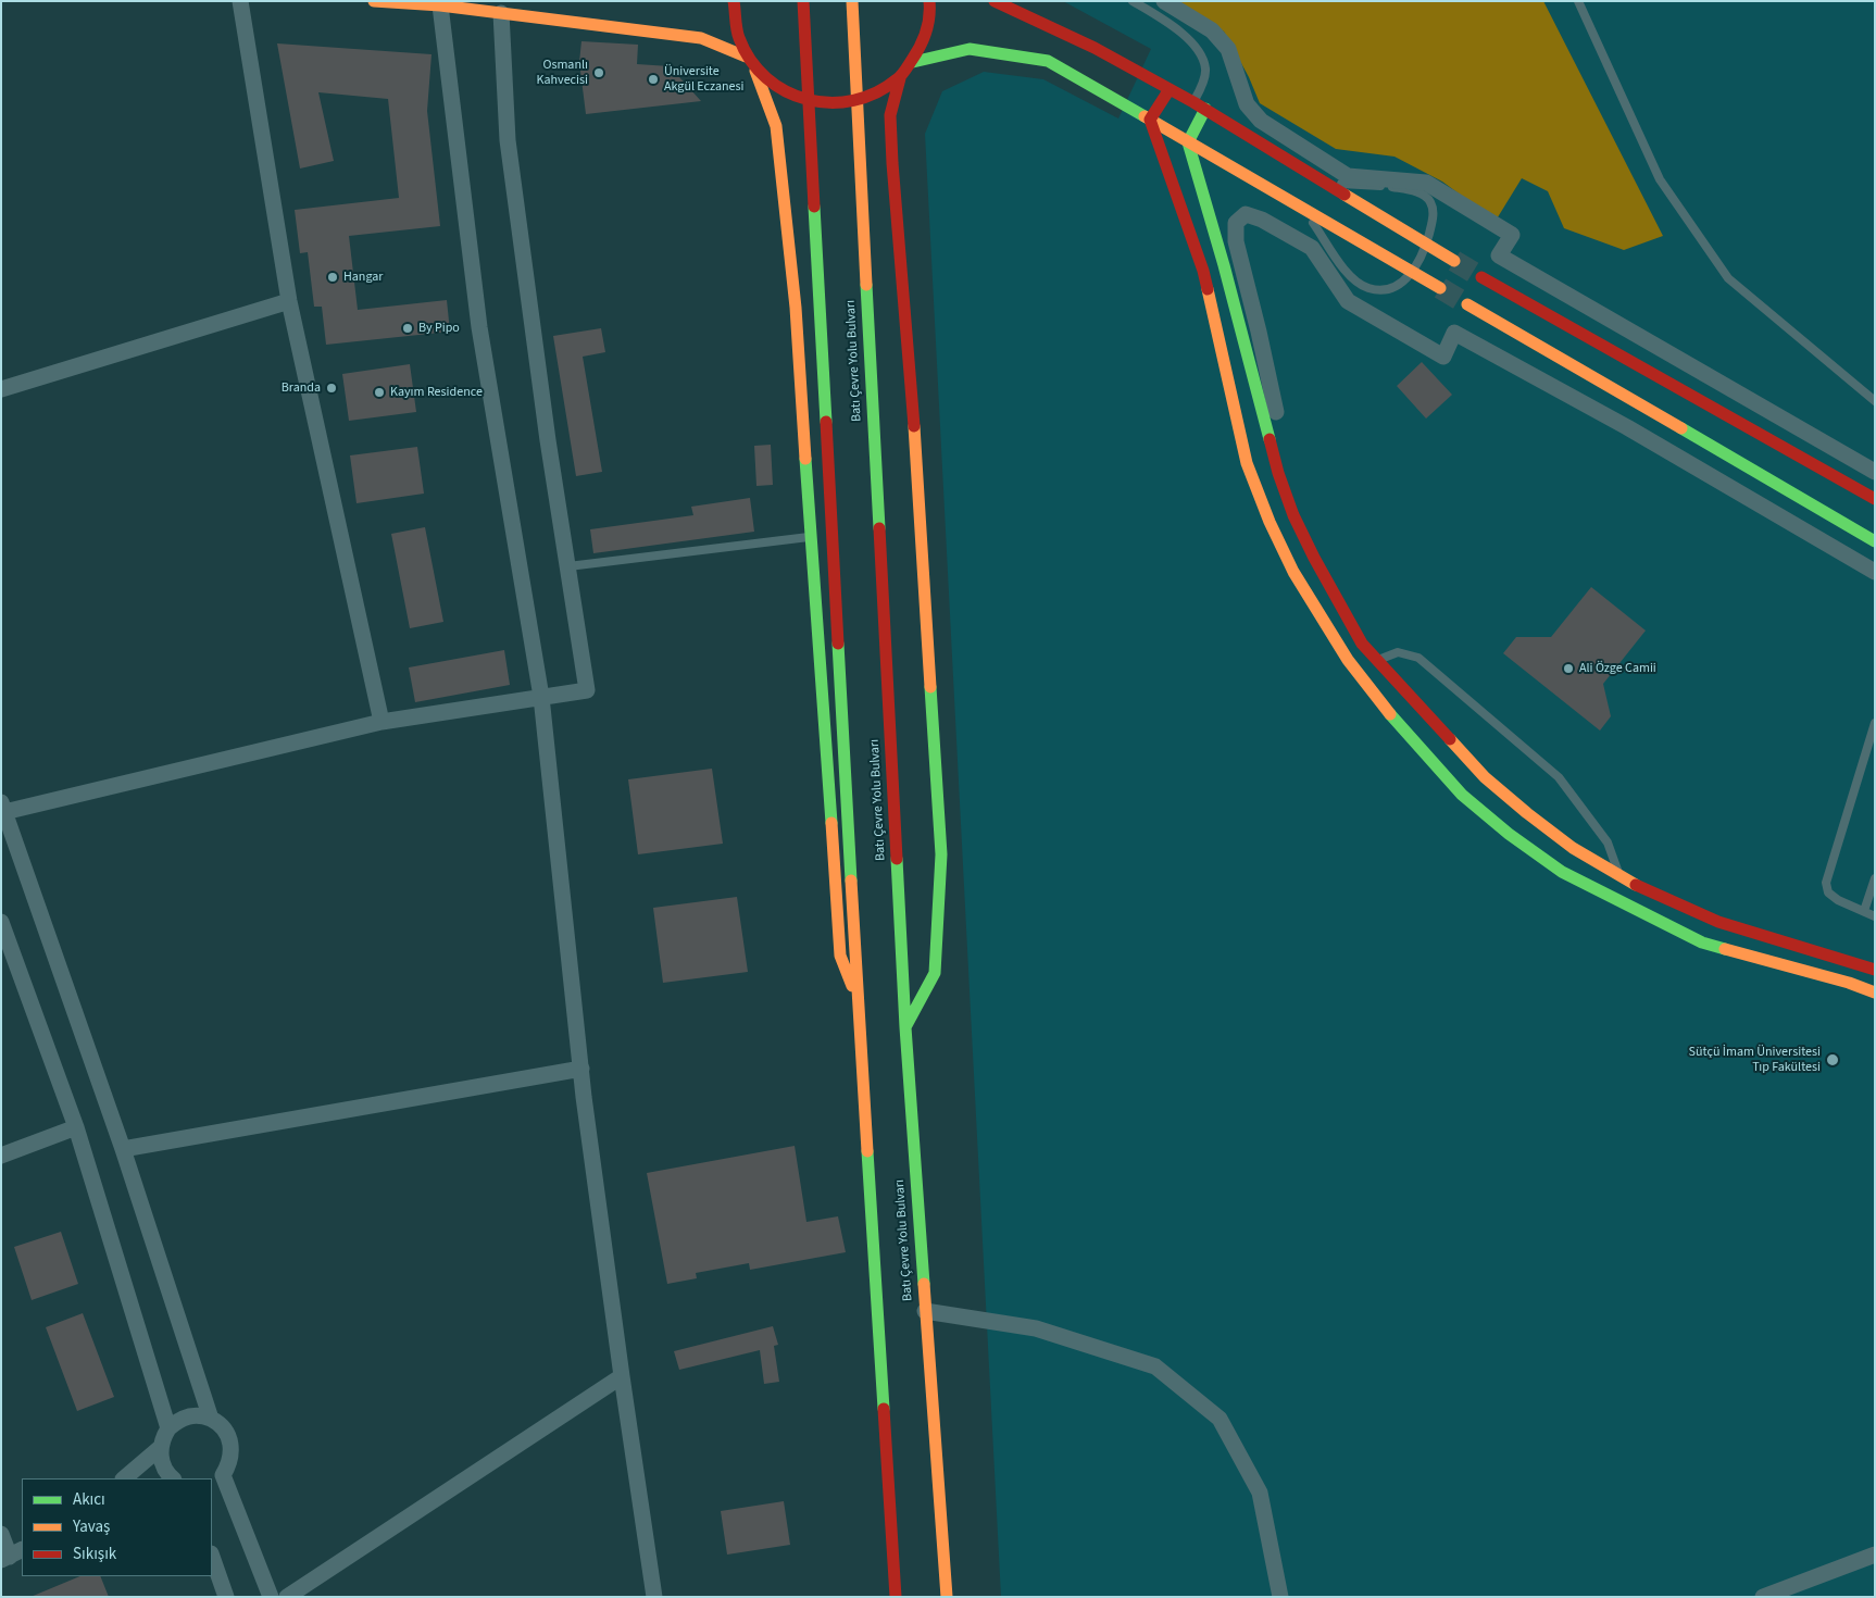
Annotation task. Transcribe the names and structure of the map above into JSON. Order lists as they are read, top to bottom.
{
  "streets": {
    "main road": ["Batı Çevre Yolu Bulvarı"]
  },
  "places": [
    "Osmanlı Kahvecisi",
    "Üniversite Akgül Eczanesi",
    "Hangar",
    "By Pipo",
    "Branda",
    "Kayım Residence",
    "Ali Özge Camii",
    "Sütçü İmam Üniversitesi Tıp Fakültesi"
  ],
  "legend": ["Akıcı", "Yavaş", "Sıkışık"]
}
